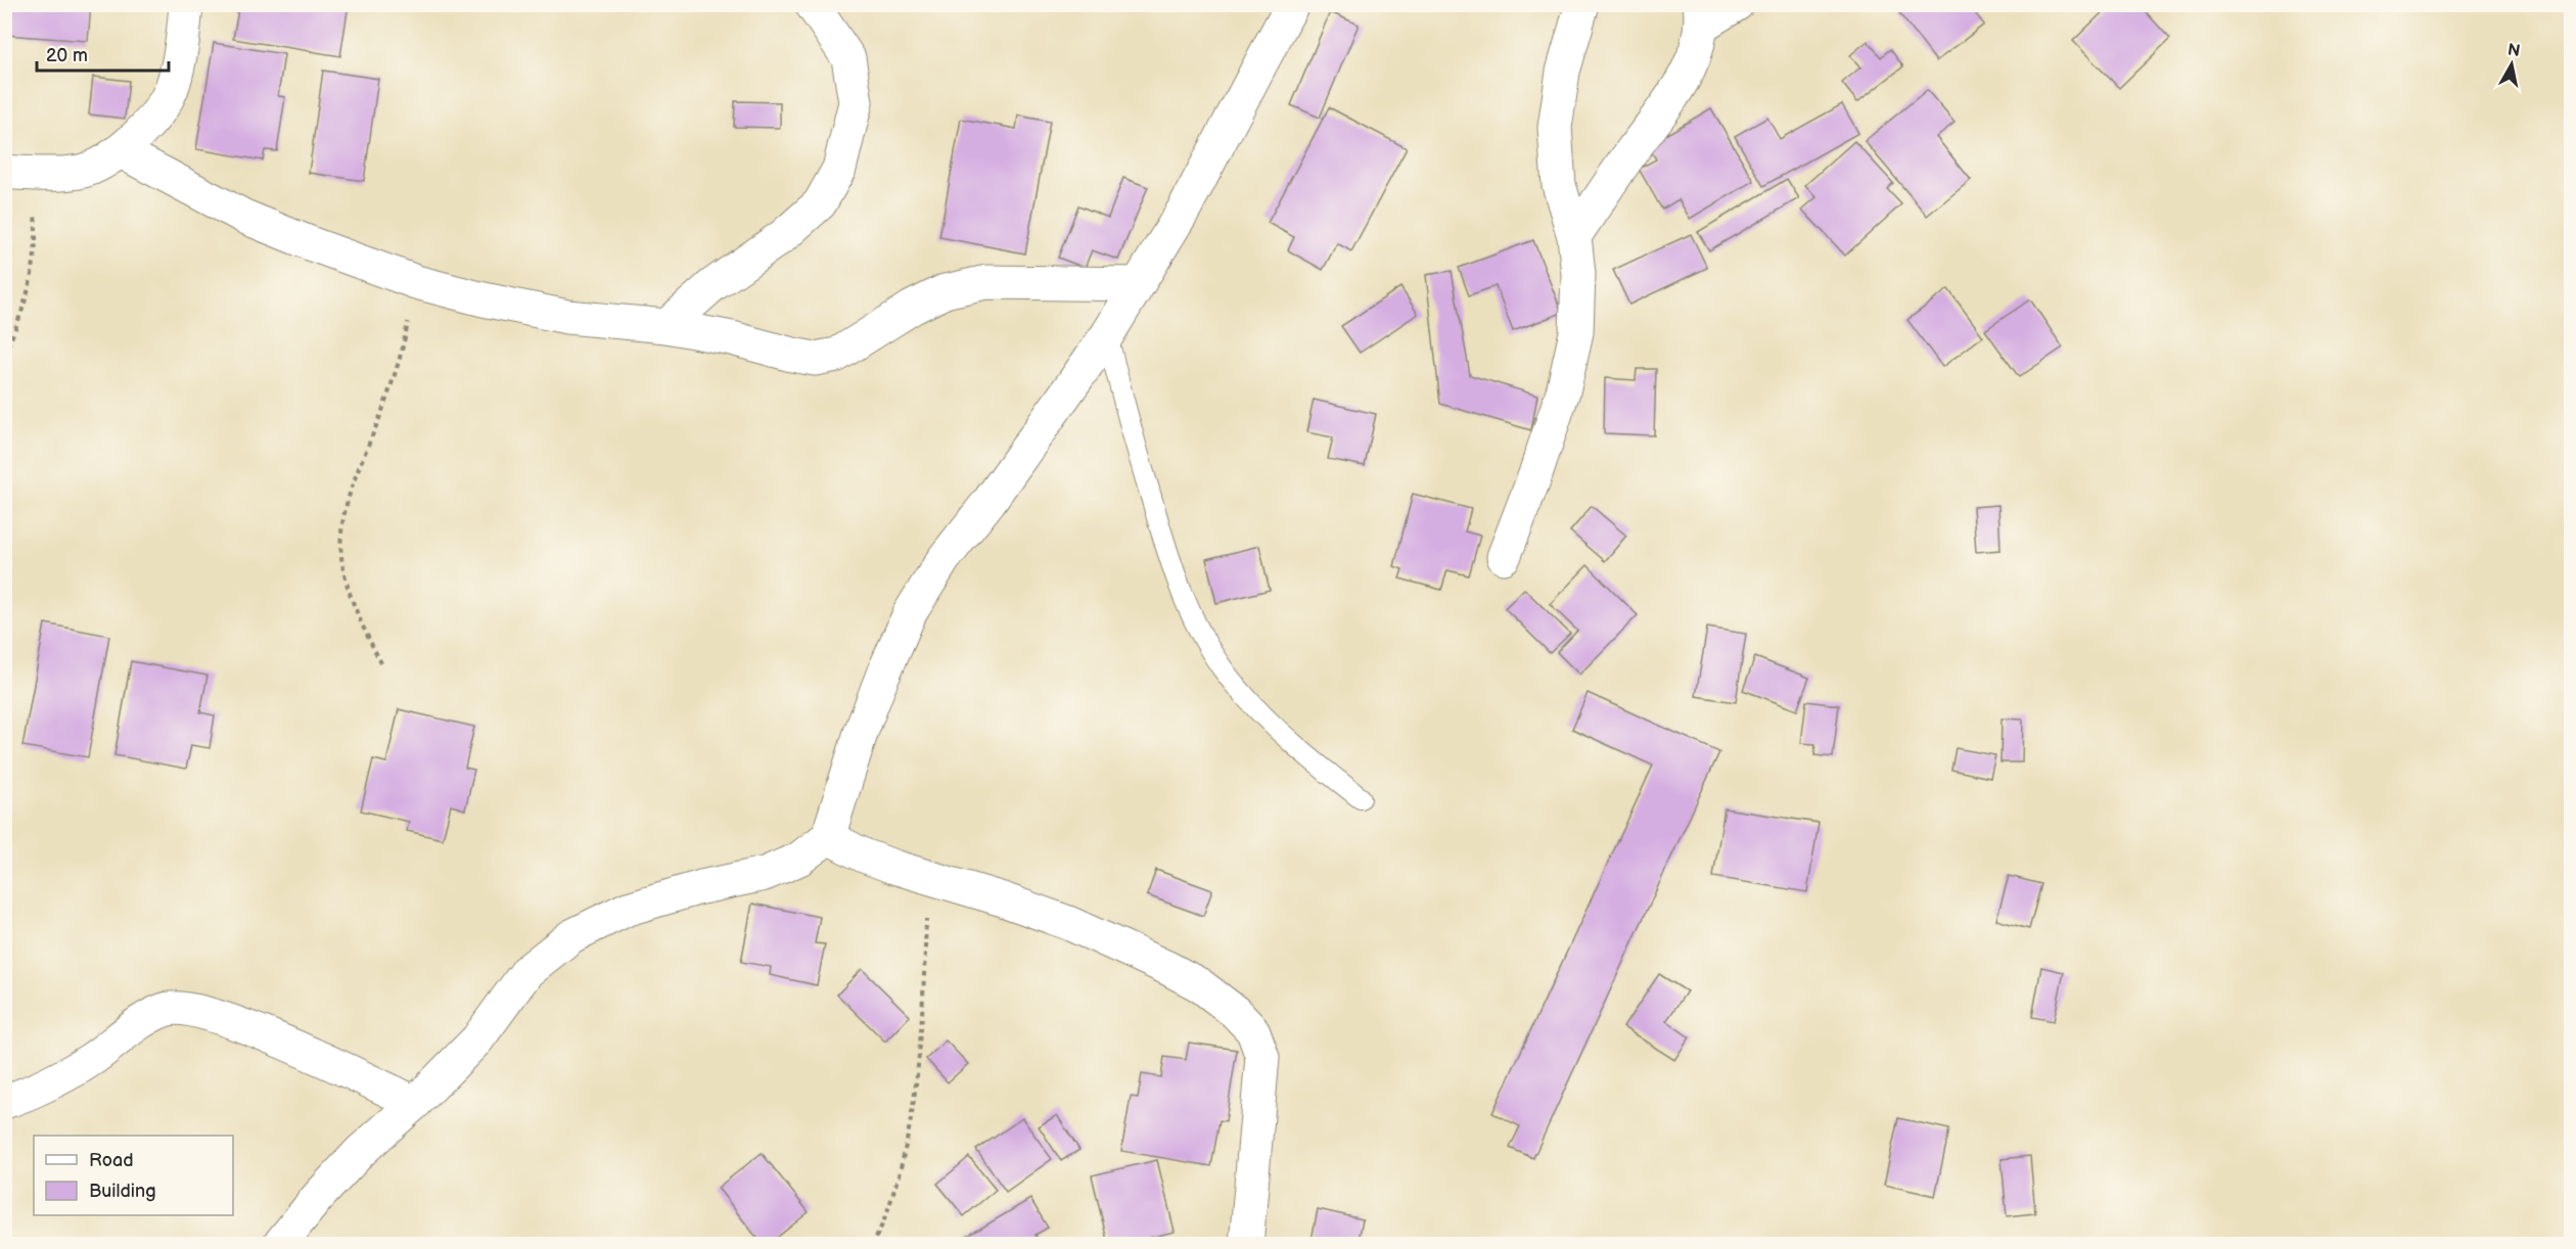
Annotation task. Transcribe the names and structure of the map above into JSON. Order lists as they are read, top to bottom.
{
  "legend": ["Road", "Building"],
  "scale_bar": "20 m",
  "north": "top"
}
